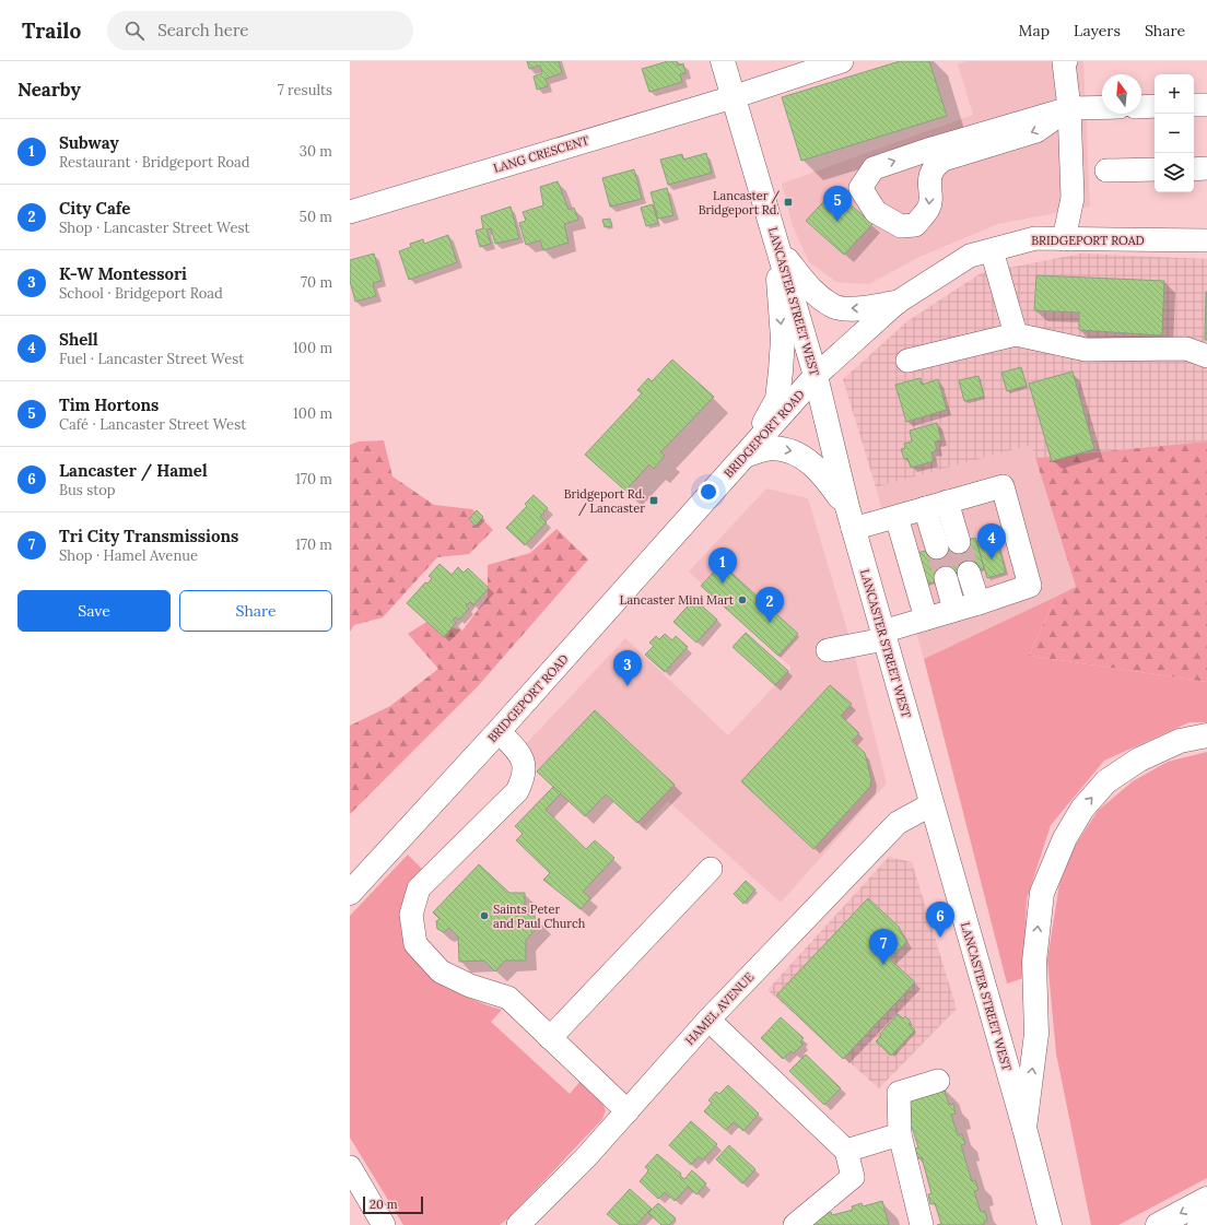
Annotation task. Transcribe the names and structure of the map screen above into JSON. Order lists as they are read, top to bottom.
{
  "streets": {
    "main road": ["BRIDGEPORT ROAD", "LANCASTER STREET WEST"],
    "street": ["LANG CRESCENT", "HAMEL AVENUE"]
  },
  "crossings": [
    ["LANG CRESCENT", "LANCASTER STREET WEST"],
    ["BRIDGEPORT ROAD", "LANCASTER STREET WEST"],
    ["LANCASTER STREET WEST", "HAMEL AVENUE"]
  ],
  "places": {
    "transit": ["Lancaster / Bridgeport Rd.", "Bridgeport Rd. / Lancaster"],
    "other": ["Lancaster Mini Mart", "Saints Peter and Paul Church"]
  },
  "scale_bar": "20 m",
  "north": "top",
  "page": {
    "header": "Trailo",
    "search": "Search here",
    "nav": ["Map", "Layers", "Share"],
    "heading": ["Nearby", "7 results"],
    "map_buttons": ["+", "−"],
    "list": [
      {
        "mark": "1",
        "name": "Subway",
        "note": "Restaurant · Bridgeport Road",
        "value": "30 m"
      },
      {
        "mark": "2",
        "name": "City Cafe",
        "note": "Shop · Lancaster Street West",
        "value": "50 m"
      },
      {
        "mark": "3",
        "name": "K-W Montessori",
        "note": "School · Bridgeport Road",
        "value": "70 m"
      },
      {
        "mark": "4",
        "name": "Shell",
        "note": "Fuel · Lancaster Street West",
        "value": "100 m"
      },
      {
        "mark": "5",
        "name": "Tim Hortons",
        "note": "Café · Lancaster Street West",
        "value": "100 m"
      },
      {
        "mark": "6",
        "name": "Lancaster / Hamel",
        "note": "Bus stop",
        "value": "170 m"
      },
      {
        "mark": "7",
        "name": "Tri City Transmissions",
        "note": "Shop · Hamel Avenue",
        "value": "170 m"
      }
    ],
    "pins": [
      "5",
      "4",
      "1",
      "2",
      "3",
      "6",
      "7"
    ],
    "buttons": ["Save", "Share"],
    "scale": "20 m"
  }
}
